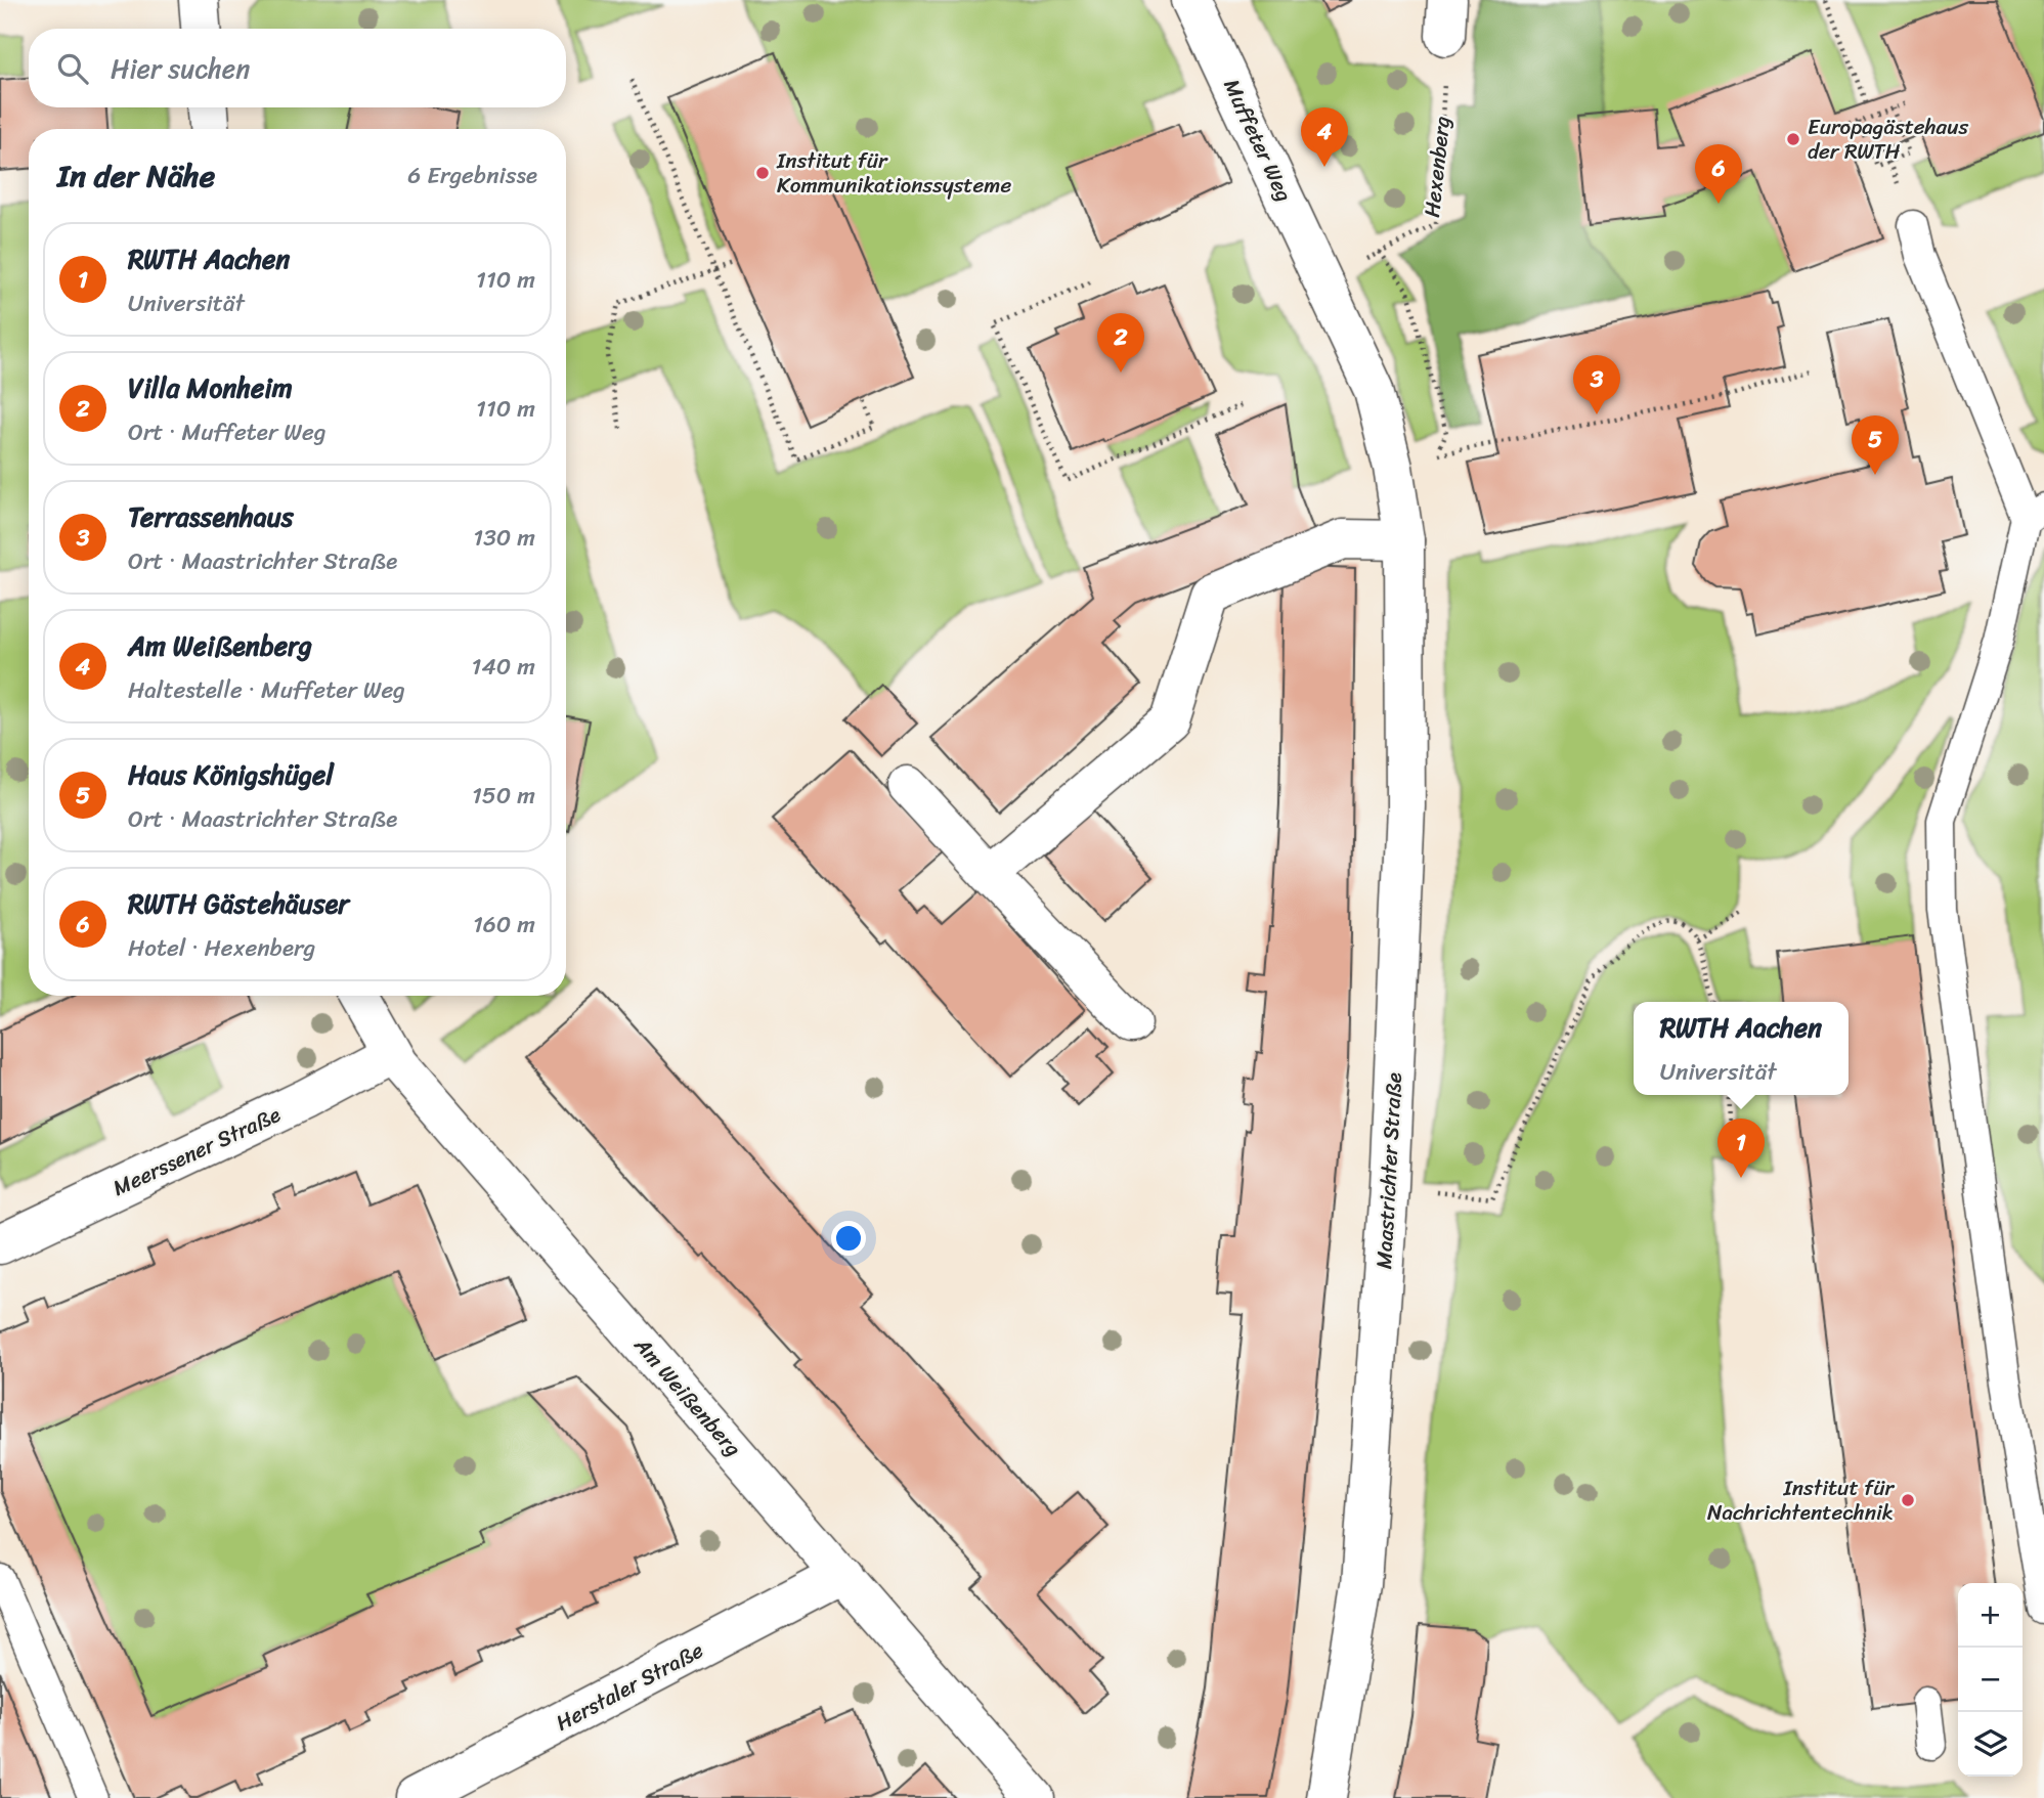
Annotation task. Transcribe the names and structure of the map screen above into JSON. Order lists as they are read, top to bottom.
{
  "streets": {
    "street": [
      "Muffeter Weg",
      "Meerssener Straße",
      "Maastrichter Straße",
      "Am Weißenberg",
      "Herstaler Straße"
    ],
    "path": ["Hexenberg"]
  },
  "crossings": [
    ["Muffeter Weg", "Maastrichter Straße"],
    ["Meerssener Straße", "Am Weißenberg"],
    ["Am Weißenberg", "Herstaler Straße"]
  ],
  "places": ["Europagästehaus der RWTH", "Institut für Kommunikationssysteme", "Institut für Nachrichtentechnik"],
  "page": {
    "search": "Hier suchen",
    "pins": [
      "4",
      "6",
      "2",
      "3",
      "5",
      "1"
    ],
    "heading": ["In der Nähe", "6 Ergebnisse"],
    "list": [
      {
        "mark": "1",
        "name": "RWTH Aachen",
        "note": "Universität",
        "value": "110 m"
      },
      {
        "mark": "2",
        "name": "Villa Monheim",
        "note": "Ort · Muffeter Weg",
        "value": "110 m"
      },
      {
        "mark": "3",
        "name": "Terrassenhaus",
        "note": "Ort · Maastrichter Straße",
        "value": "130 m"
      },
      {
        "mark": "4",
        "name": "Am Weißenberg",
        "note": "Haltestelle · Muffeter Weg",
        "value": "140 m"
      },
      {
        "mark": "5",
        "name": "Haus Königshügel",
        "note": "Ort · Maastrichter Straße",
        "value": "150 m"
      },
      {
        "mark": "6",
        "name": "RWTH Gästehäuser",
        "note": "Hotel · Hexenberg",
        "value": "160 m"
      }
    ],
    "popup": ["RWTH Aachen", "Universität"],
    "map_buttons": ["+", "−"]
  }
}
